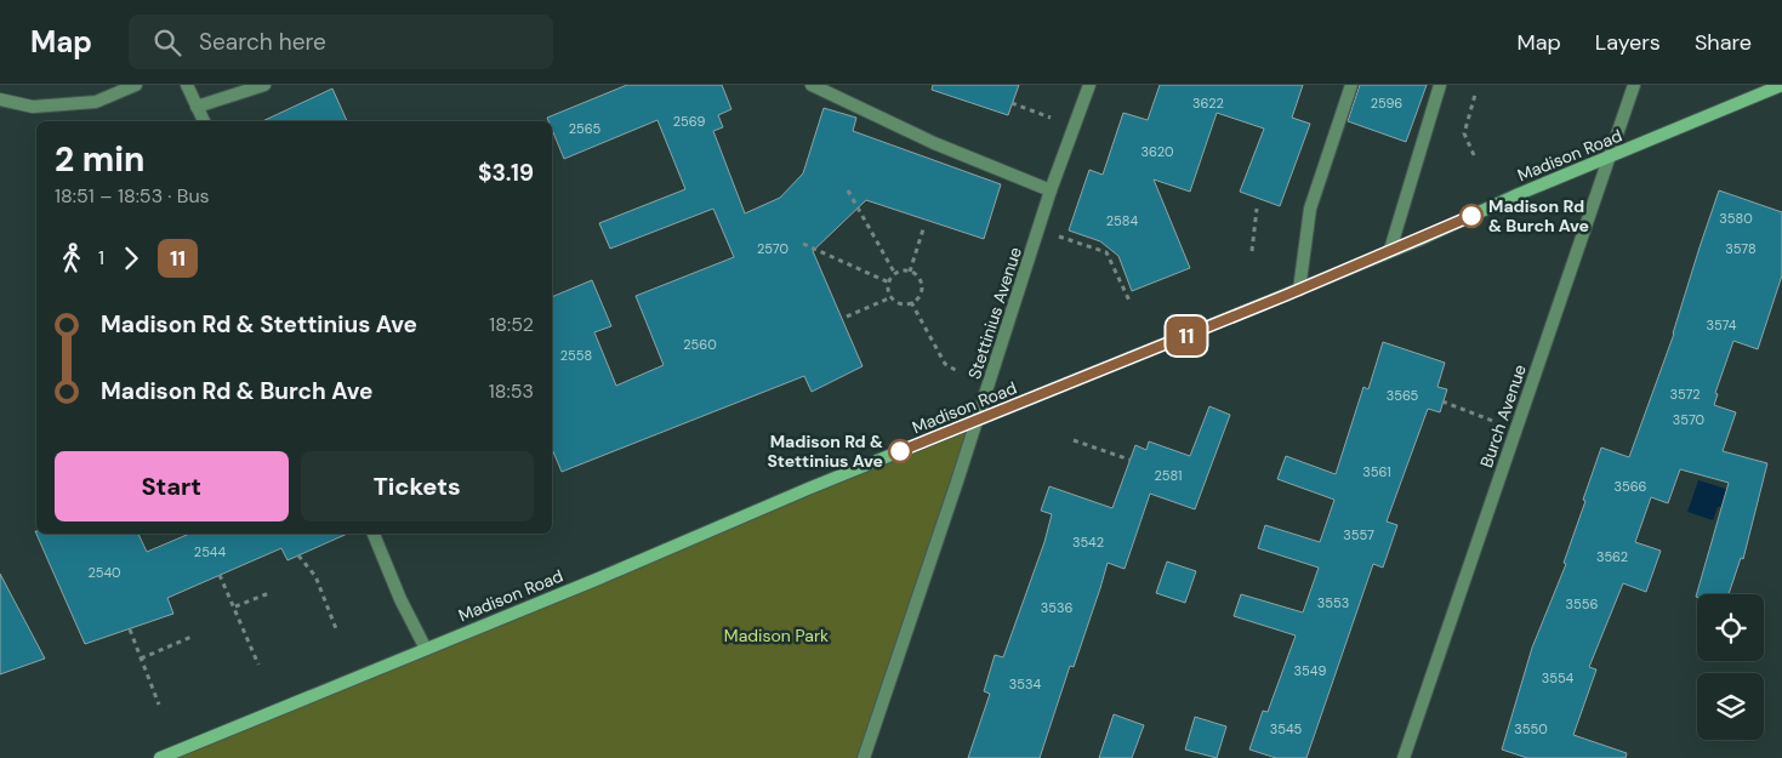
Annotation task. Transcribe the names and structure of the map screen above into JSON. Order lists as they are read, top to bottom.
{
  "streets": {
    "main road": ["Madison Road"],
    "street": ["Stettinius Avenue", "Burch Avenue"]
  },
  "crossings": [
    ["Madison Road", "Stettinius Avenue"],
    ["Madison Road", "Burch Avenue"]
  ],
  "parks": ["Madison Park"],
  "places": ["Madison Rd & Burch Ave", "Madison Rd & Stettinius Ave"],
  "lines": ["bus line 11"],
  "house_numbers": [
    "3622",
    "2596",
    "2569",
    "2565",
    "3620",
    "3580",
    "2584",
    "2570",
    "3578",
    "3574",
    "2560",
    "2558",
    "3572",
    "3565",
    "3570",
    "3561",
    "2581",
    "3566",
    "3557",
    "3542",
    "2544",
    "3562",
    "2540",
    "3553",
    "3556",
    "3536",
    "3549",
    "3554",
    "3534",
    "3545",
    "3550"
  ],
  "page": {
    "header": "Map",
    "search": "Search here",
    "nav": ["Map", "Layers", "Share"],
    "on_map": "11",
    "heading": ["2 min", "18:51 – 18:53 · Bus", "$3.19"],
    "legs": ["1", "11"],
    "list": [
      {
        "name": "Madison Rd & Stettinius Ave",
        "value": "18:52"
      },
      {
        "name": "Madison Rd & Burch Ave",
        "value": "18:53"
      }
    ],
    "buttons": ["Start", "Tickets"]
  }
}
